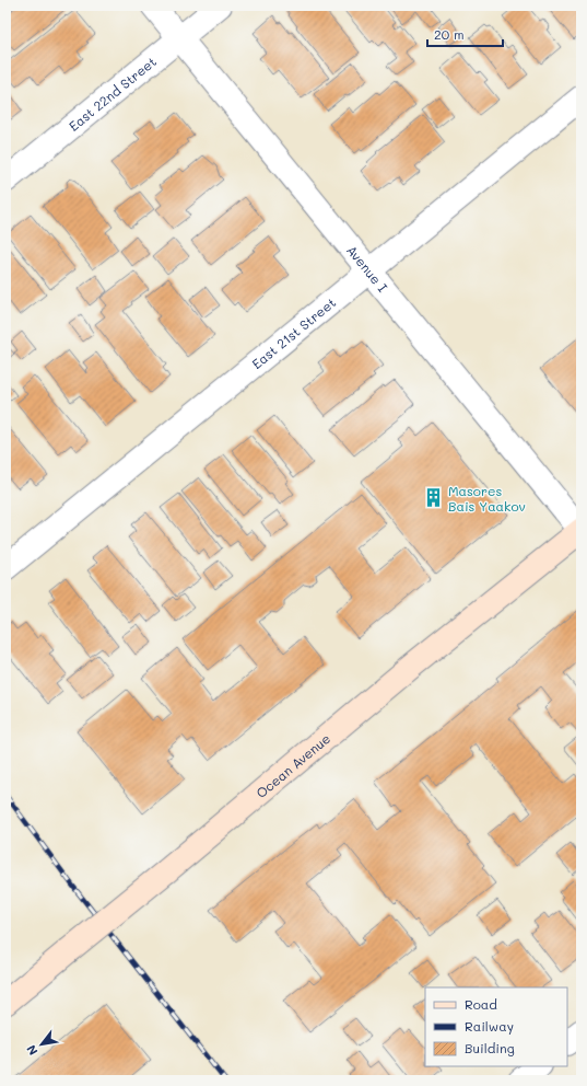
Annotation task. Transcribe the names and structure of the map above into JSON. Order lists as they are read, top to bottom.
{
  "streets": {
    "main road": ["Ocean Avenue"],
    "street": ["East 22nd Street", "Avenue I", "East 21st Street"]
  },
  "crossings": [
    ["East 22nd Street", "Avenue I"],
    ["Avenue I", "East 21st Street"],
    ["Avenue I", "Ocean Avenue"]
  ],
  "places": {
    "building": ["Masores Bais Yaakov"]
  },
  "legend": ["Road", "Railway", "Building"],
  "scale_bar": "20 m",
  "north": "bottom left"
}
